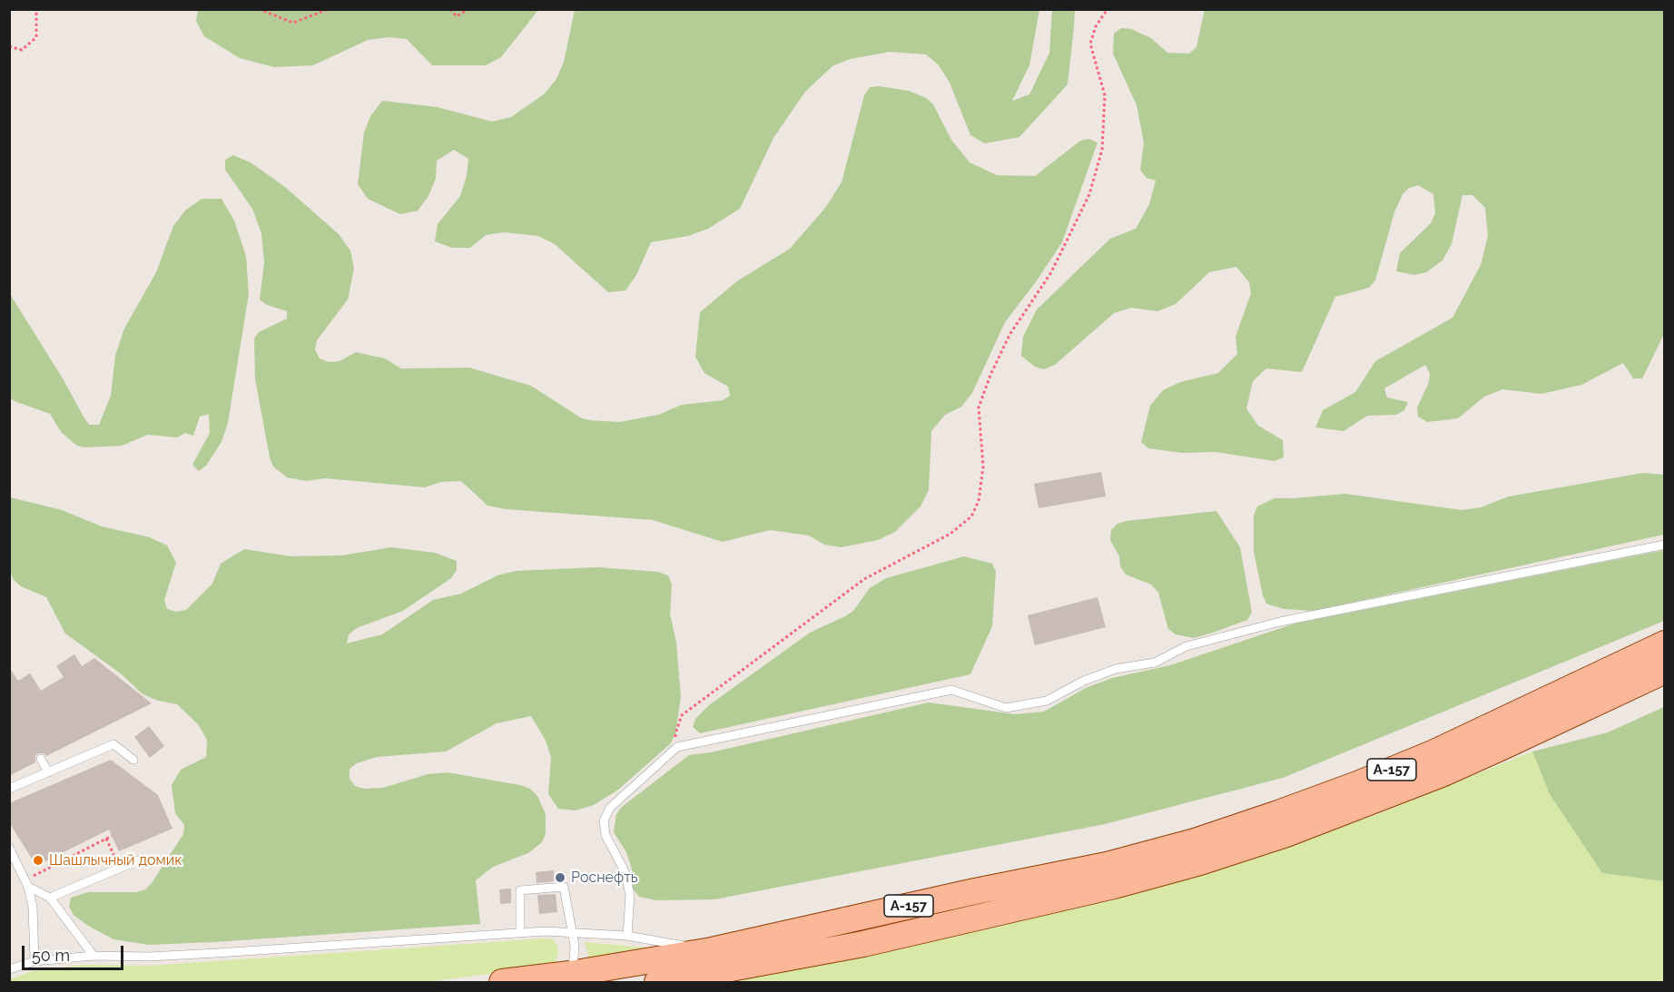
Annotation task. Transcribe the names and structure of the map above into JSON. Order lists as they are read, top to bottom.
{
  "streets": {
    "main road": ["А-157"]
  },
  "places": ["Шашлычный домик", "Роснефть"],
  "scale_bar": "50 m"
}
